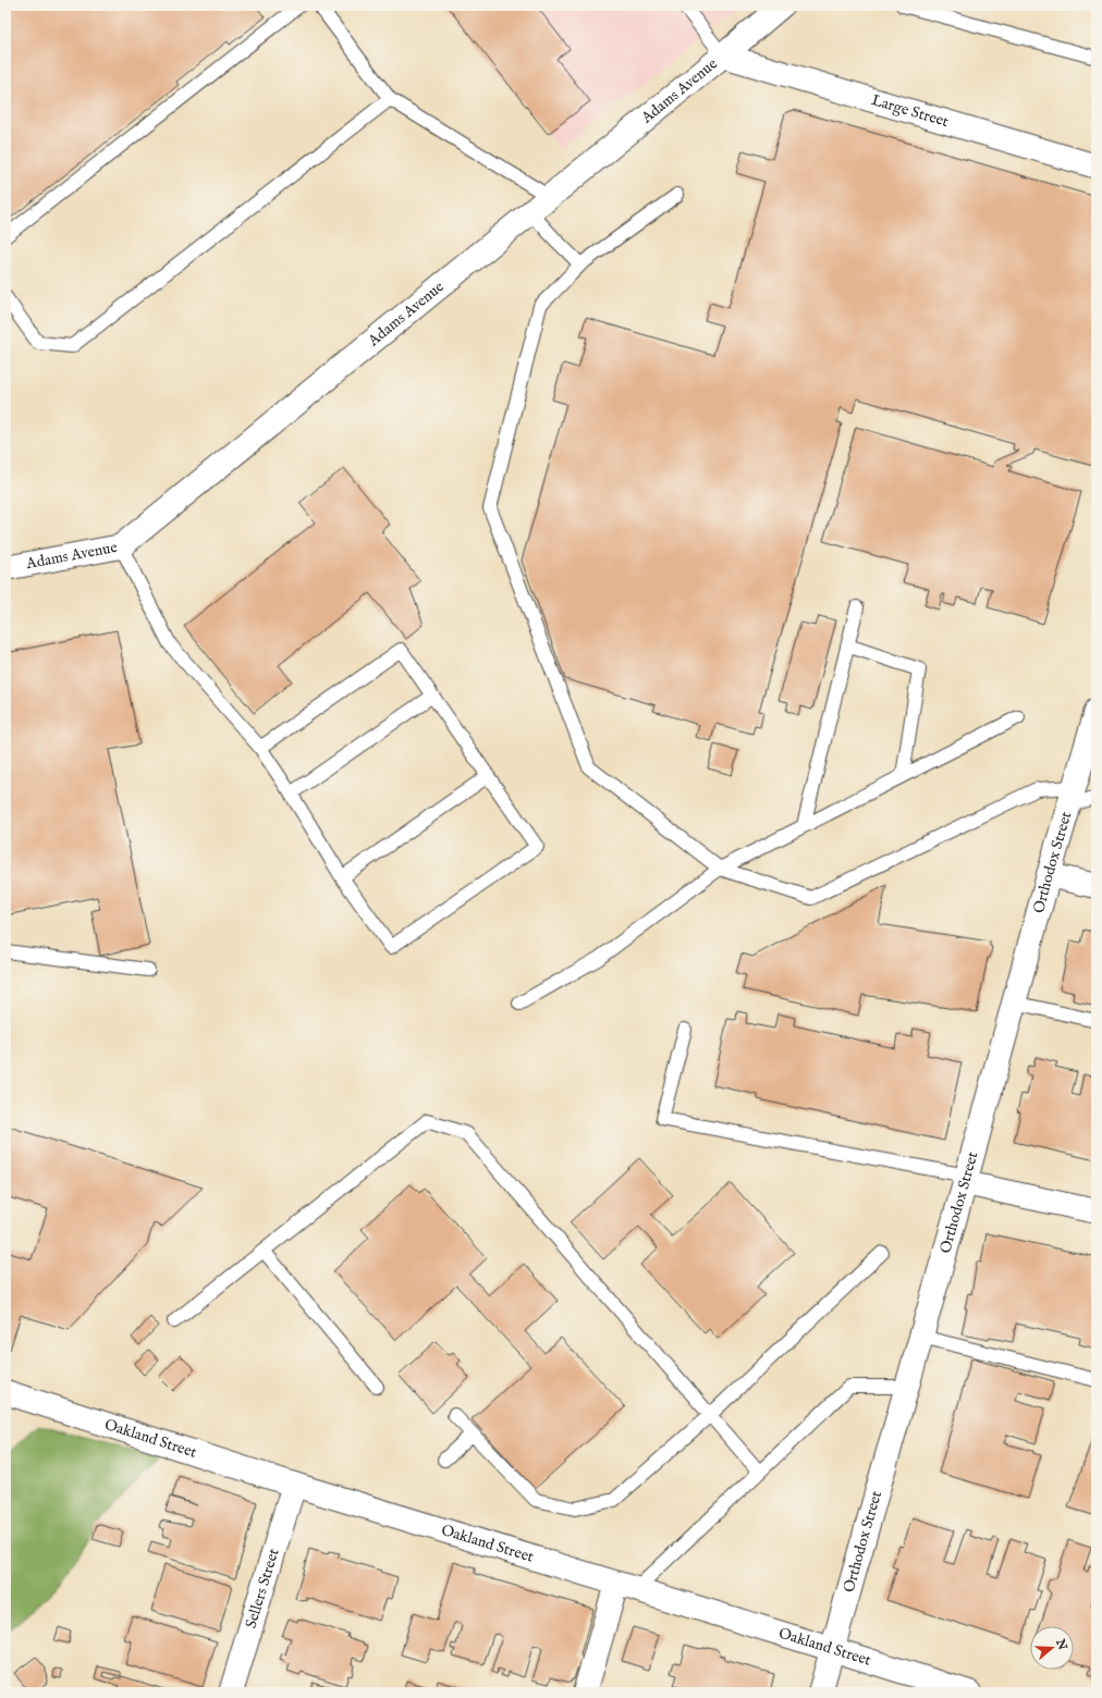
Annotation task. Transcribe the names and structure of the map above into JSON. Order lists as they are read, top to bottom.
{
  "streets": {
    "street": [
      "Adams Avenue",
      "Large Street",
      "Orthodox Street",
      "Oakland Street",
      "Sellers Street"
    ]
  },
  "crossings": [
    ["Adams Avenue", "Large Street"],
    ["Orthodox Street", "Oakland Street"],
    ["Oakland Street", "Sellers Street"]
  ],
  "north": "right"
}
